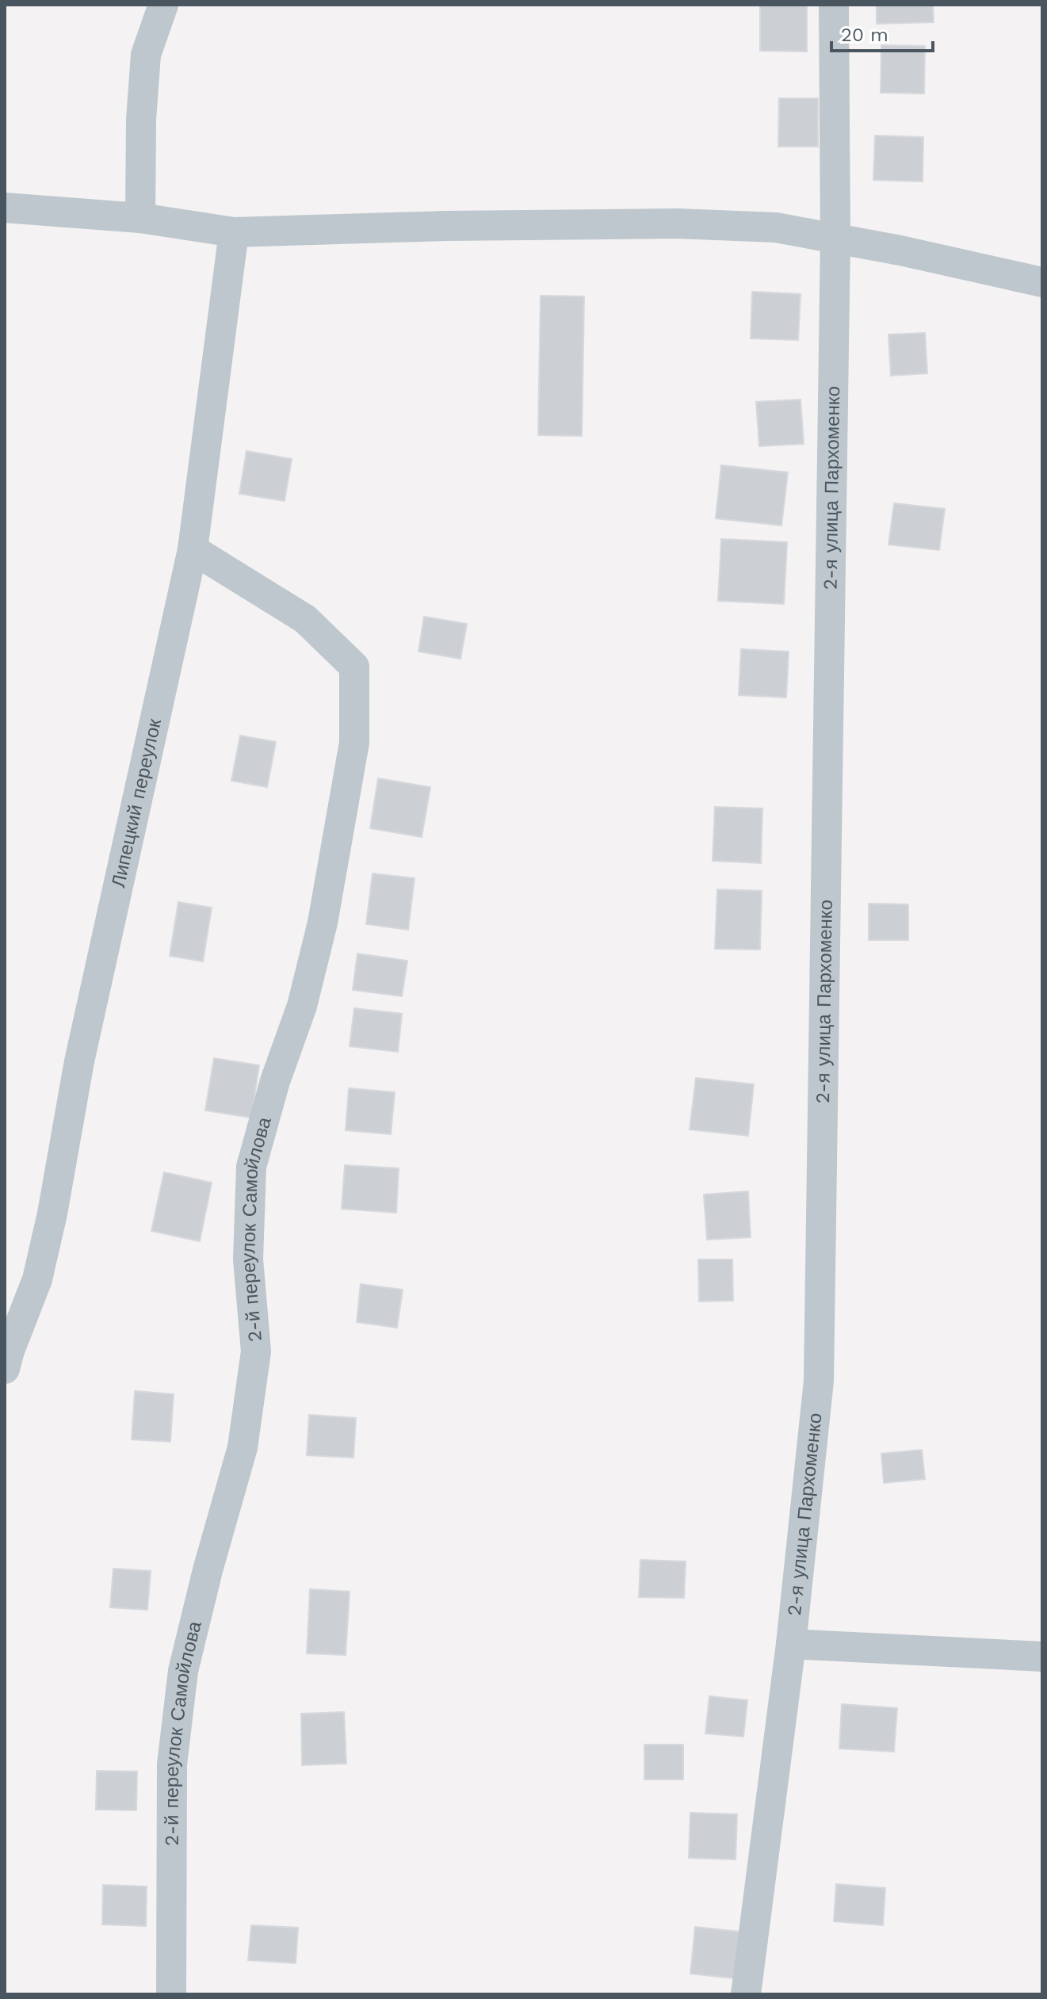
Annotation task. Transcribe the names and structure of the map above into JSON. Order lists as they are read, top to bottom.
{
  "streets": {
    "street": ["2-я улица Пархоменко", "Липецкий переулок", "2-й переулок Самойлова"]
  },
  "crossings": [
    ["Липецкий переулок", "2-й переулок Самойлова"]
  ],
  "scale_bar": "20 m"
}
